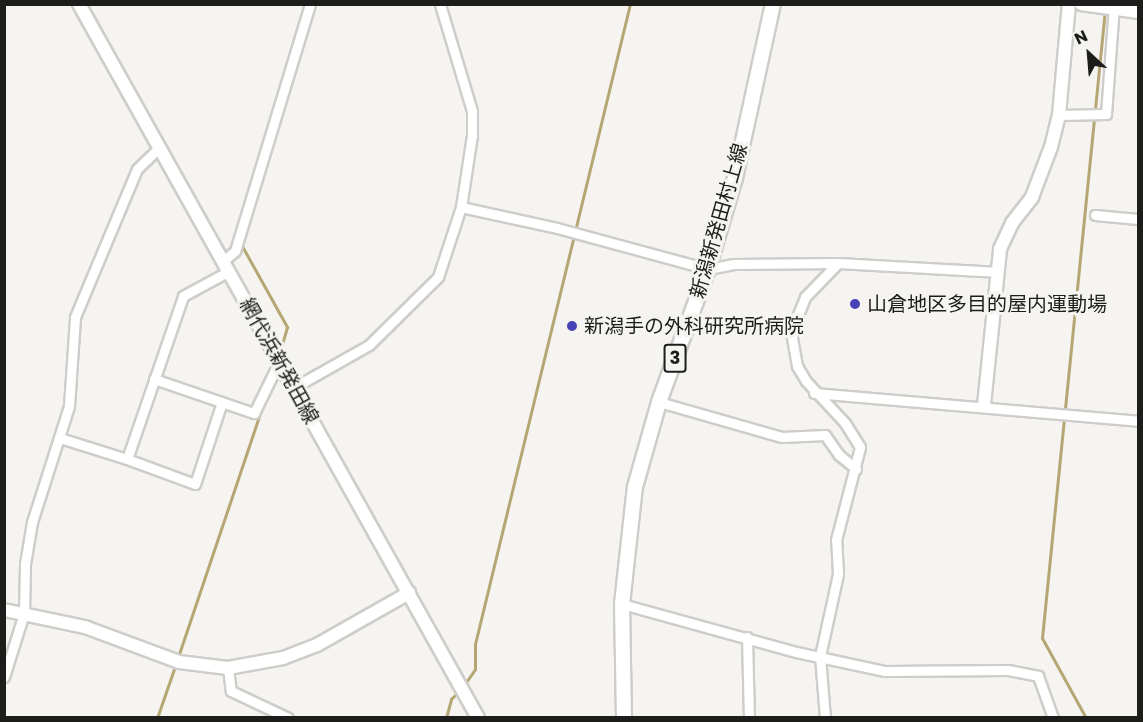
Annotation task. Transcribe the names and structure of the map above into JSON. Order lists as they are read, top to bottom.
{
  "streets": {
    "main road": ["新潟新発田村上線", "3"],
    "street": ["網代浜新発田線"]
  },
  "places": ["山倉地区多目的屋内運動場", "新潟手の外科研究所病院"],
  "north": "top left"
}
